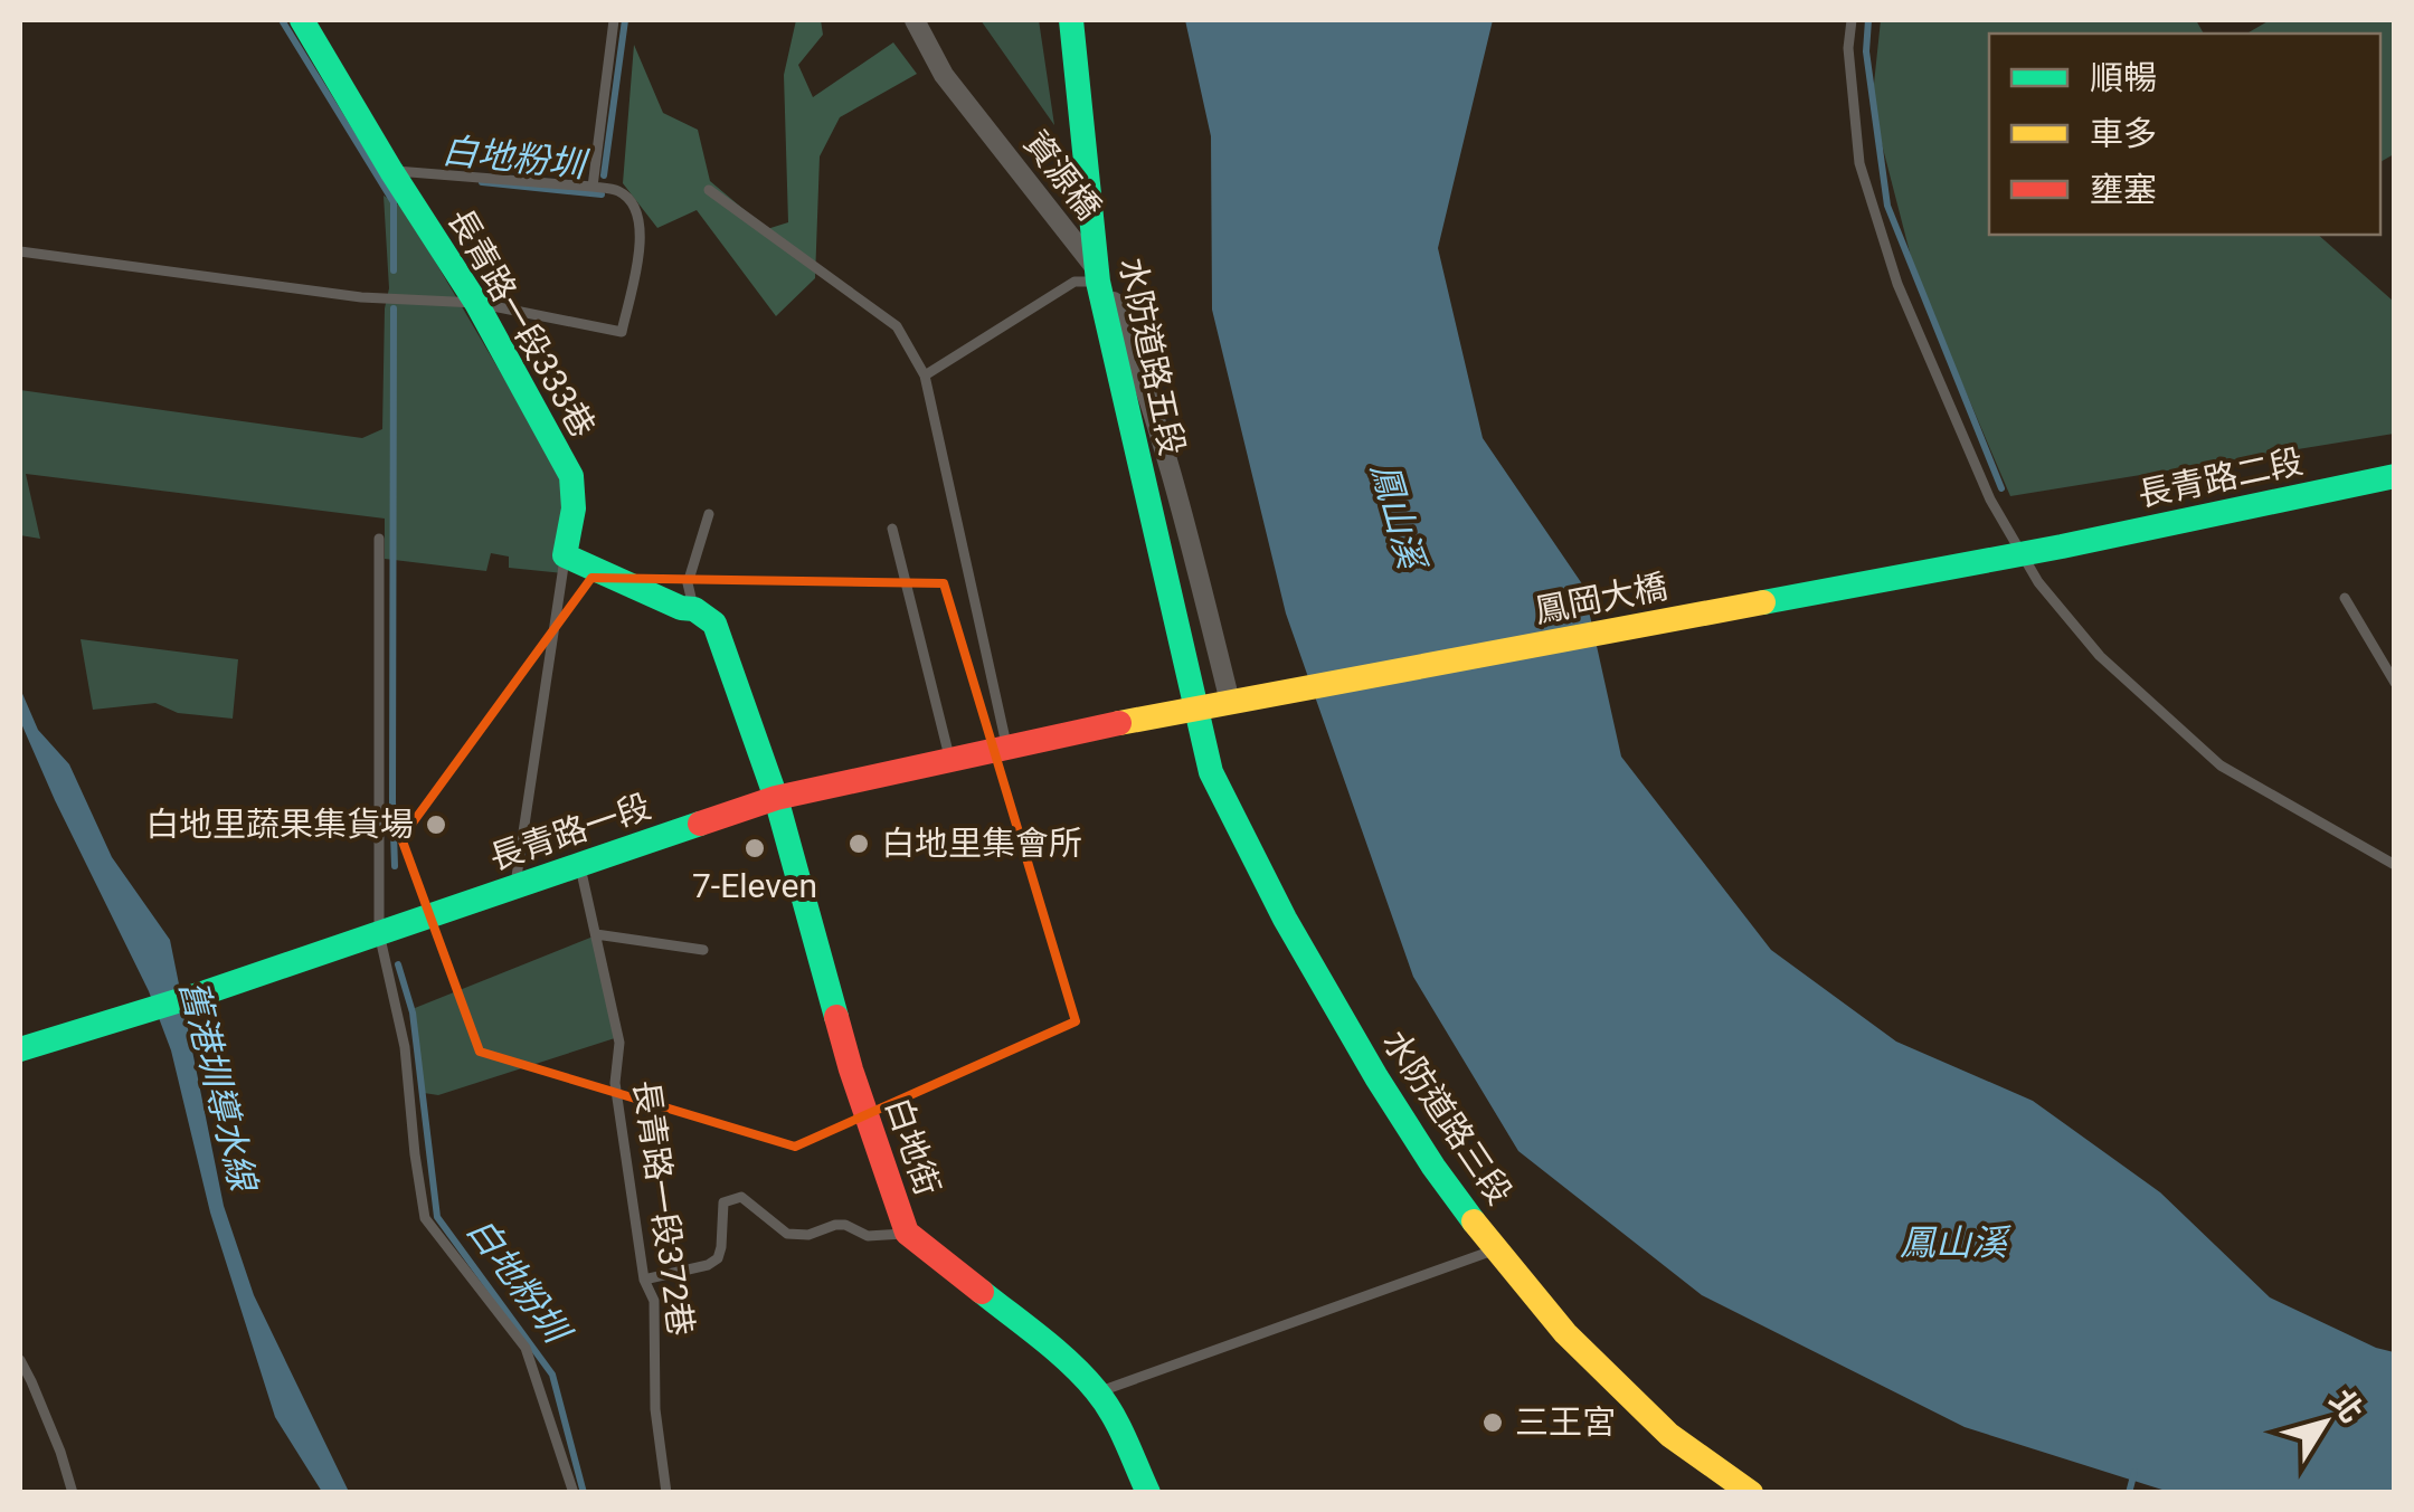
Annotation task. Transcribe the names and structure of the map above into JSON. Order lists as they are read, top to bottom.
{
  "streets": {
    "street": [
      "資源橋",
      "長青路一段333巷",
      "水防道路五段",
      "長青路二段",
      "鳳岡大橋",
      "長青路一段",
      "水防道路三段",
      "白地街"
    ],
    "lane": ["長青路一段372巷"]
  },
  "crossings": [
    ["資源橋", "鳳岡大橋"],
    ["長青路一段333巷", "長青路一段"],
    ["水防道路五段", "水防道路三段"],
    ["長青路二段", "鳳岡大橋"],
    ["鳳岡大橋", "長青路一段"],
    ["長青路一段", "白地街"],
    ["長青路一段", "長青路一段372巷"]
  ],
  "water": ["白地粉圳", "鳳山溪", "舊港圳導水線"],
  "places": [
    "白地里蔬果集貨場",
    "白地里集會所",
    "7-Eleven",
    "三王宮"
  ],
  "legend": ["順暢", "車多", "壅塞"],
  "north": "top right"
}
